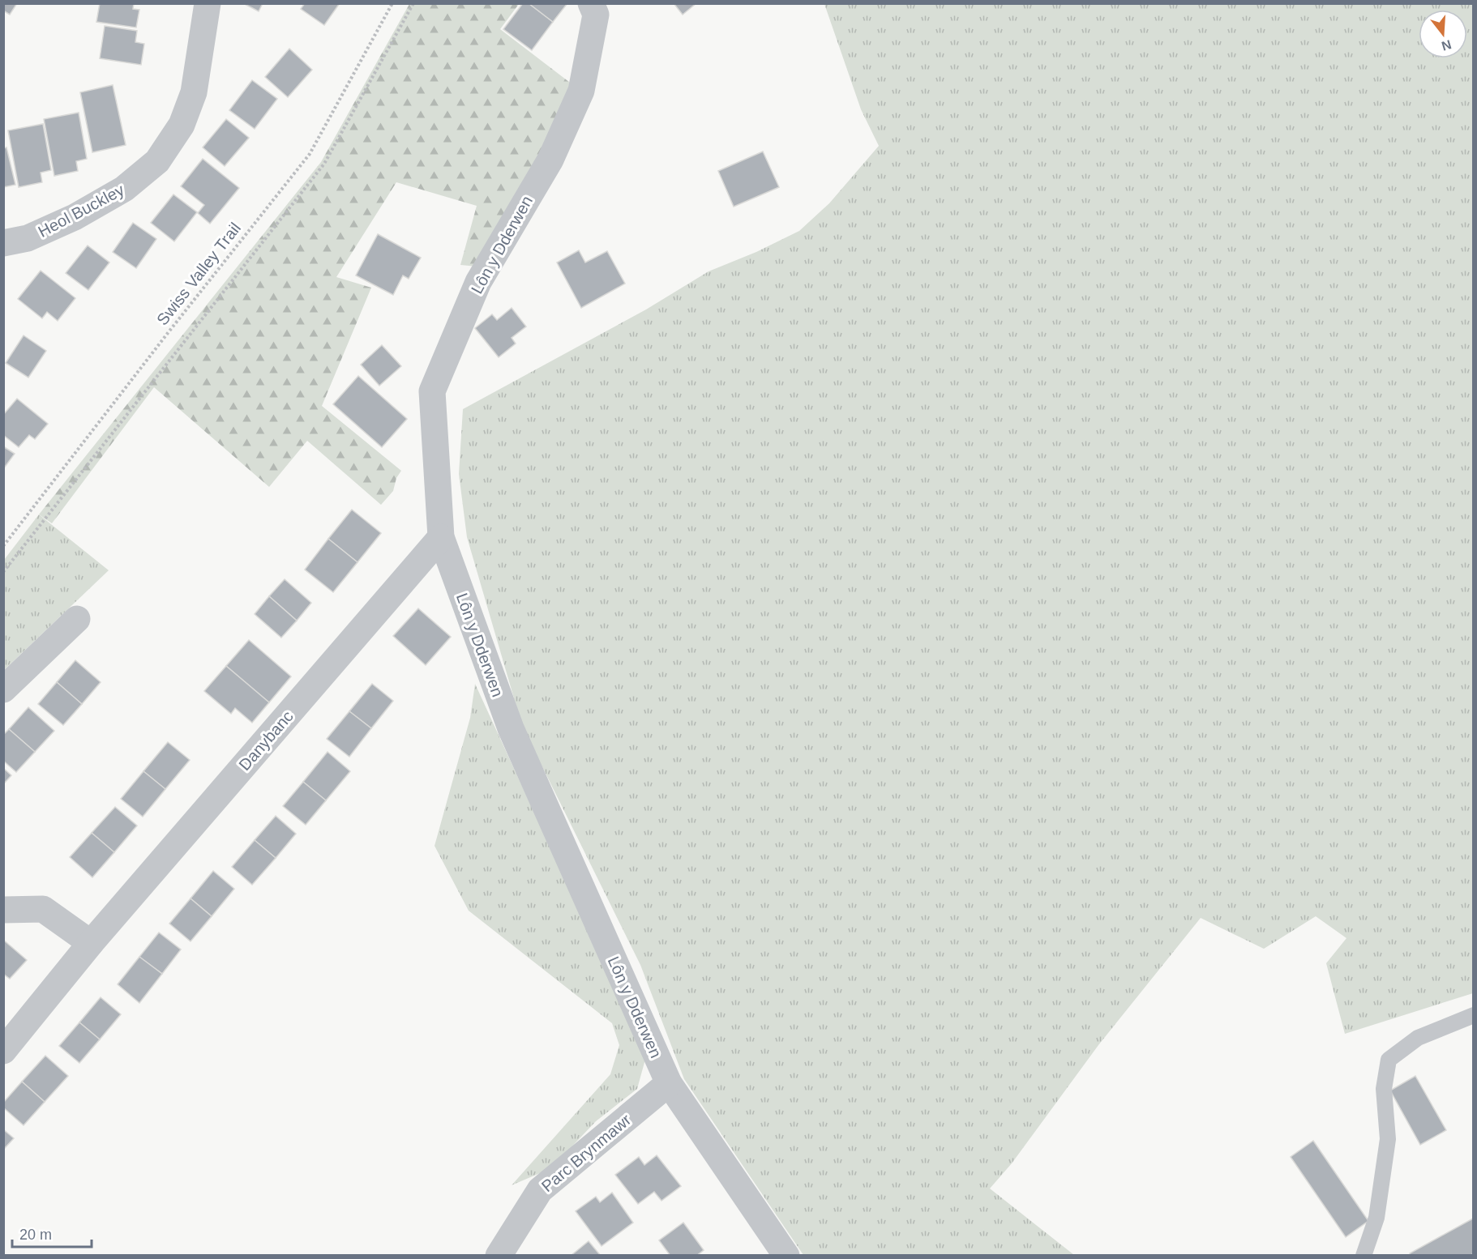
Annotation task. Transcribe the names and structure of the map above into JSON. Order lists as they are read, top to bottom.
{
  "streets": {
    "street": [
      "Heol Buckley",
      "Lôn y Dderwen",
      "Danybanc",
      "Parc Brynmawr"
    ],
    "path": ["Swiss Valley Trail"]
  },
  "crossings": [
    ["Lôn y Dderwen", "Danybanc"],
    ["Lôn y Dderwen", "Parc Brynmawr"]
  ],
  "scale_bar": "20 m",
  "north": "bottom"
}
